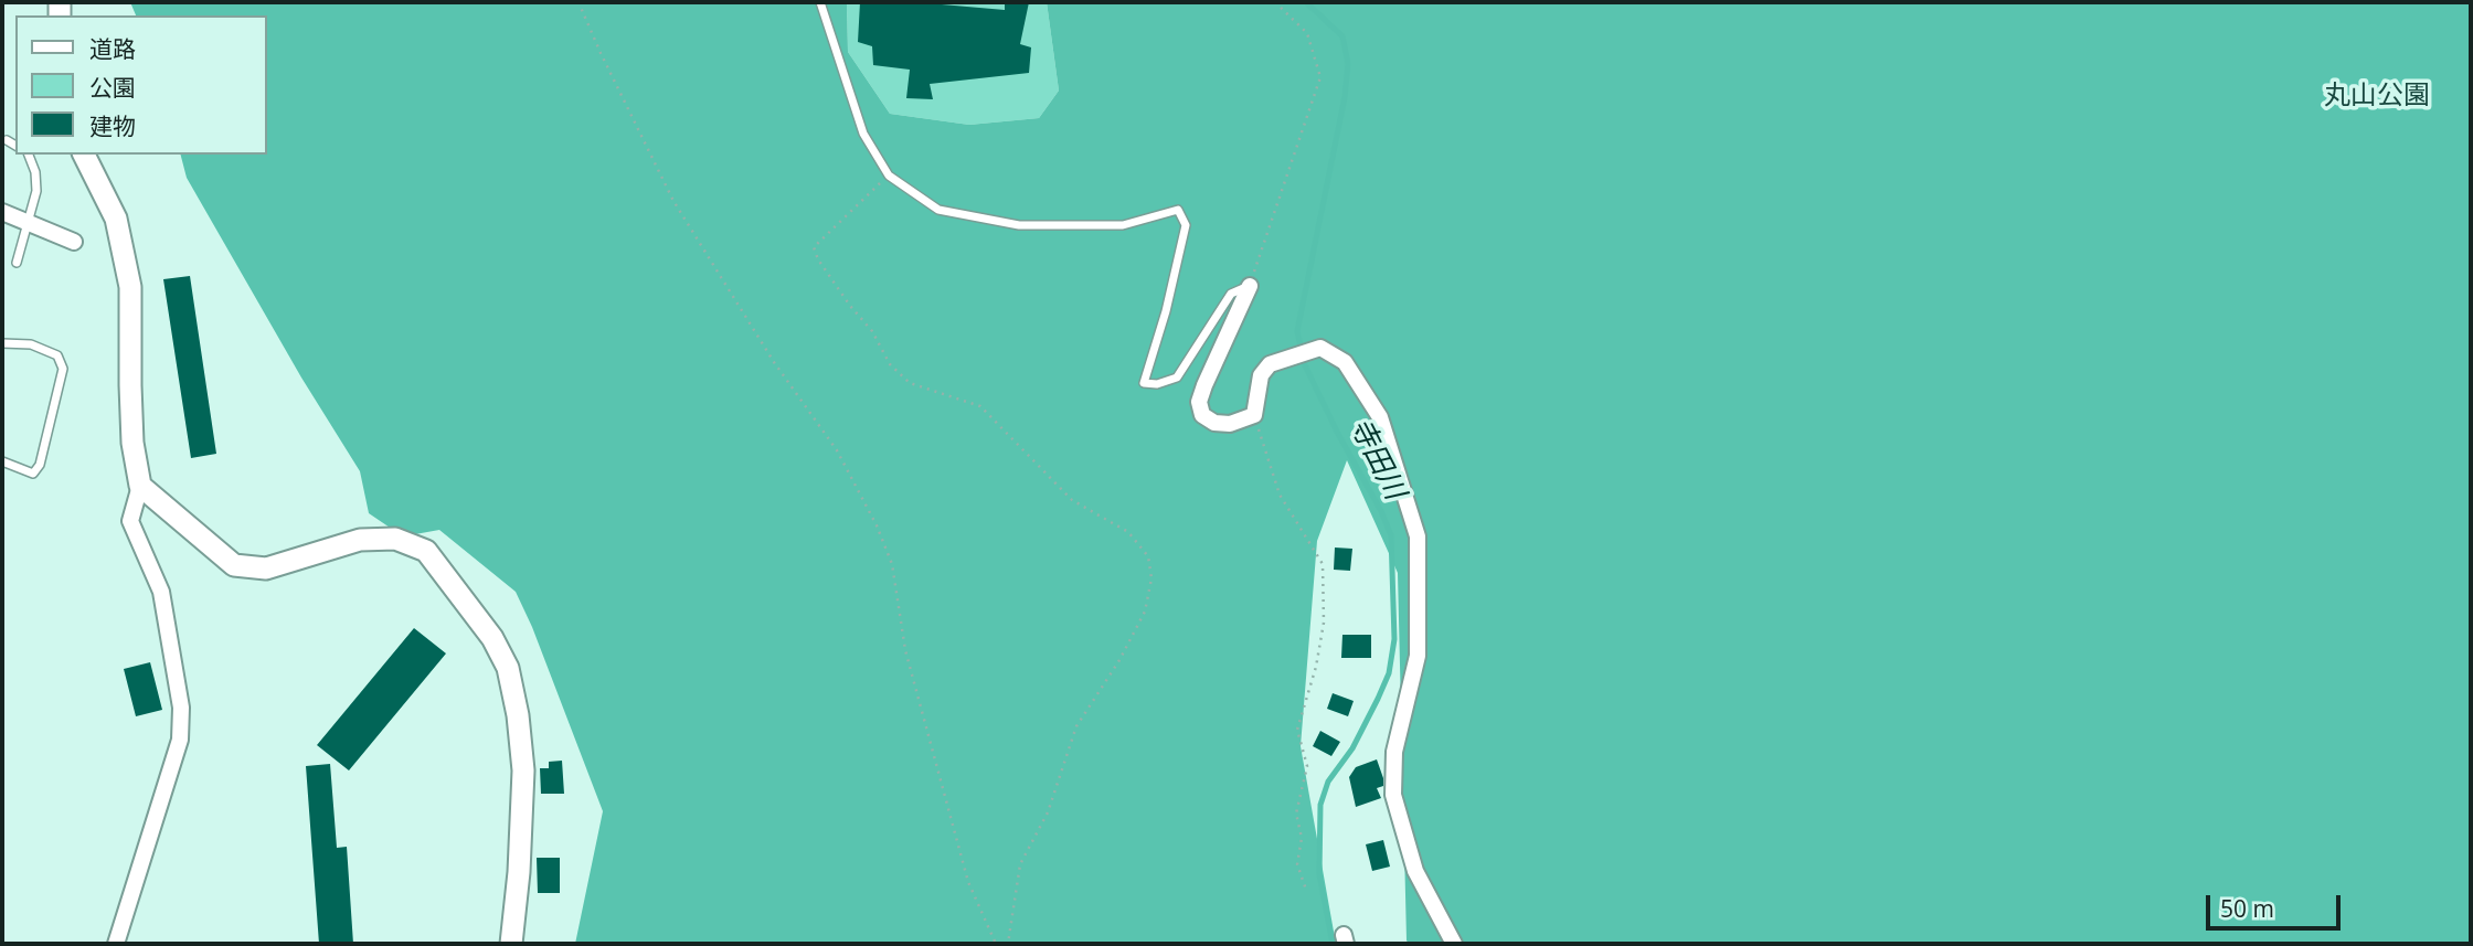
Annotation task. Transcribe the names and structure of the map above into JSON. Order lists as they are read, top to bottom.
{
  "water": ["寺田川"],
  "parks": ["丸山公園"],
  "legend": ["道路", "公園", "建物"],
  "scale_bar": "50 m"
}
